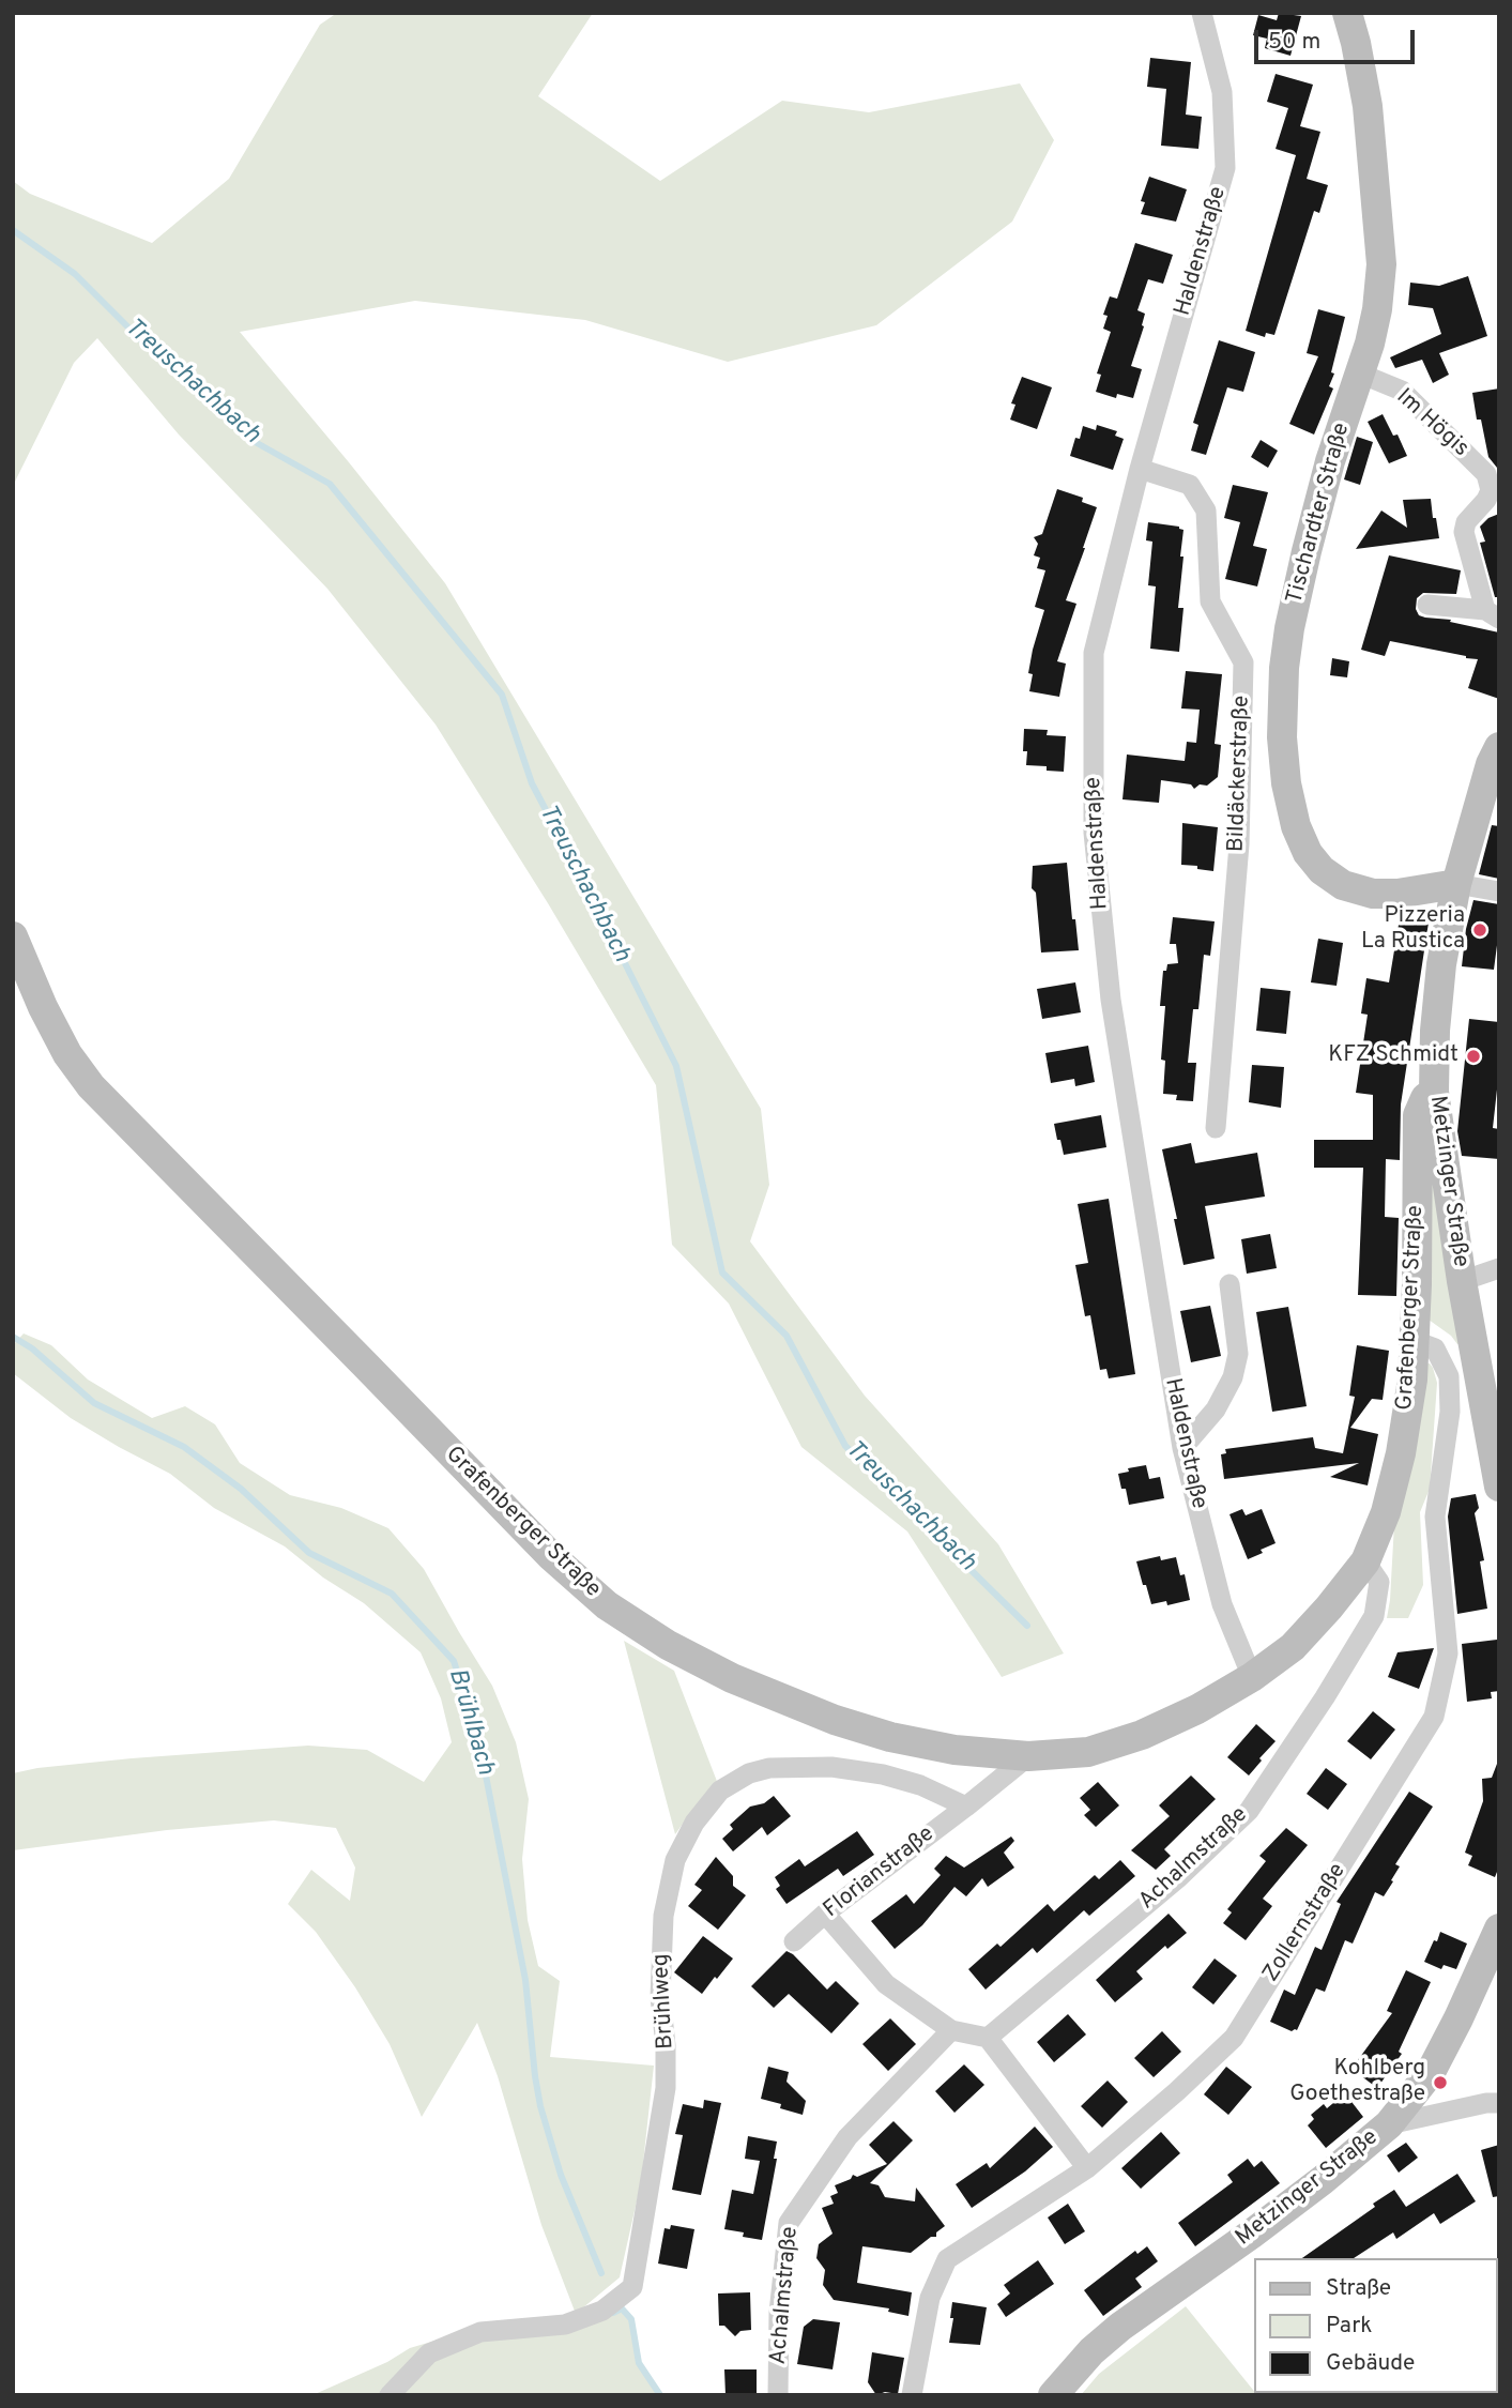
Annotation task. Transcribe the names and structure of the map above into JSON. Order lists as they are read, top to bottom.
{
  "streets": {
    "street": [
      "Haldenstraße",
      "Im Högis",
      "Tischardter Straße",
      "Bildäckerstraße",
      "Metzinger Straße",
      "Grafenberger Straße",
      "Achalmstraße",
      "Florianstraße",
      "Zollernstraße",
      "Brühlweg"
    ]
  },
  "crossings": [
    ["Haldenstraße", "Bildäckerstraße"],
    ["Haldenstraße", "Grafenberger Straße"],
    ["Im Högis", "Tischardter Straße"],
    ["Tischardter Straße", "Metzinger Straße"],
    ["Metzinger Straße", "Grafenberger Straße"],
    ["Grafenberger Straße", "Achalmstraße"],
    ["Grafenberger Straße", "Zollernstraße"],
    ["Florianstraße", "Brühlweg"]
  ],
  "water": ["Treuschachbach", "Brühlbach"],
  "places": ["Pizzeria La Rustica", "KFZ Schmidt", "Kohlberg Goethestraße"],
  "legend": ["Straße", "Park", "Gebäude"],
  "scale_bar": "50 m"
}
